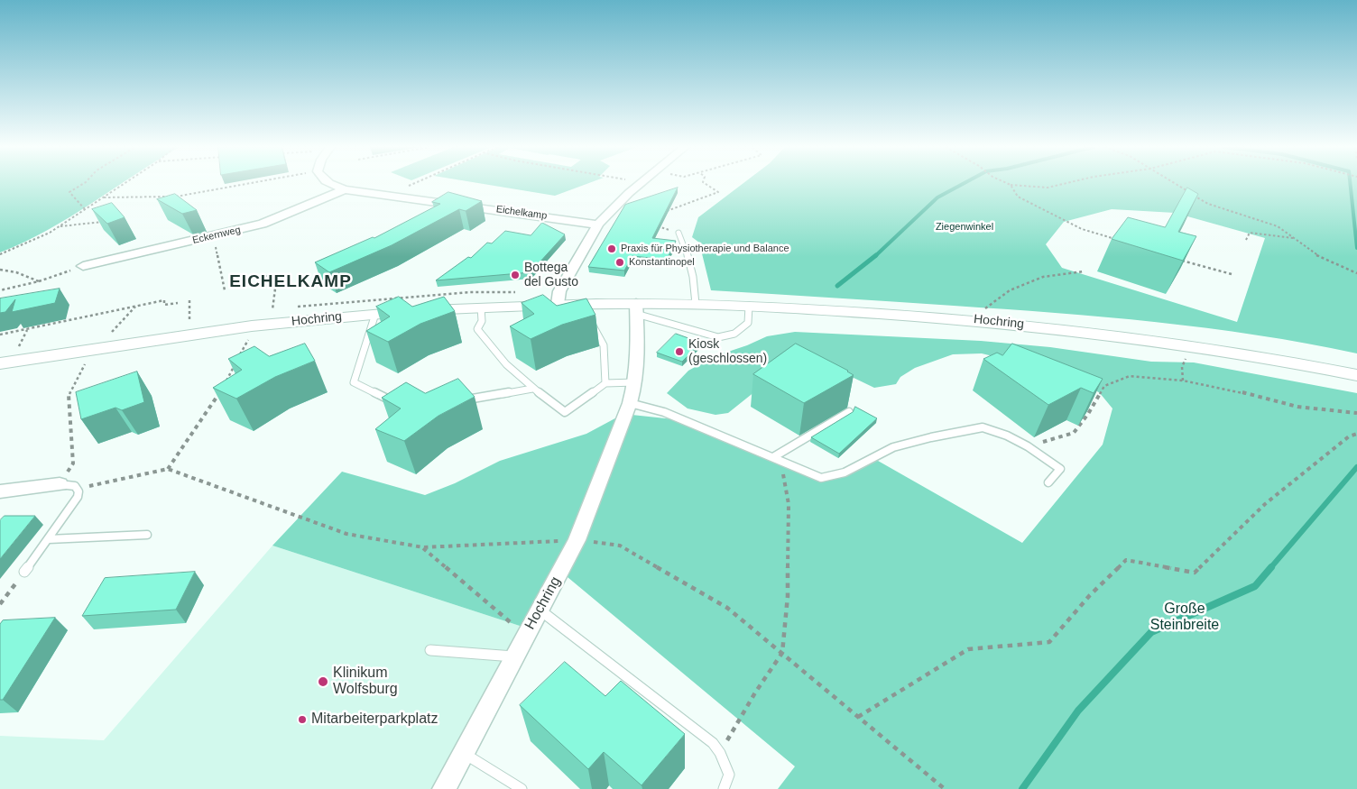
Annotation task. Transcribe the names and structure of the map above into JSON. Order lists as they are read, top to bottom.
{
  "streets": {
    "street": ["Eichelkamp", "Eckernweg", "Hochring"]
  },
  "crossings": [
    ["Eichelkamp", "Eckernweg"]
  ],
  "districts": ["EICHELKAMP"],
  "parks": ["Ziegenwinkel", "Große Steinbreite"],
  "places": [
    "Praxis für Physiotherapie und Balance",
    "Konstantinopel",
    "Bottega del Gusto",
    "Kiosk (geschlossen)",
    "Klinikum Wolfsburg",
    "Mitarbeiterparkplatz"
  ]
}
